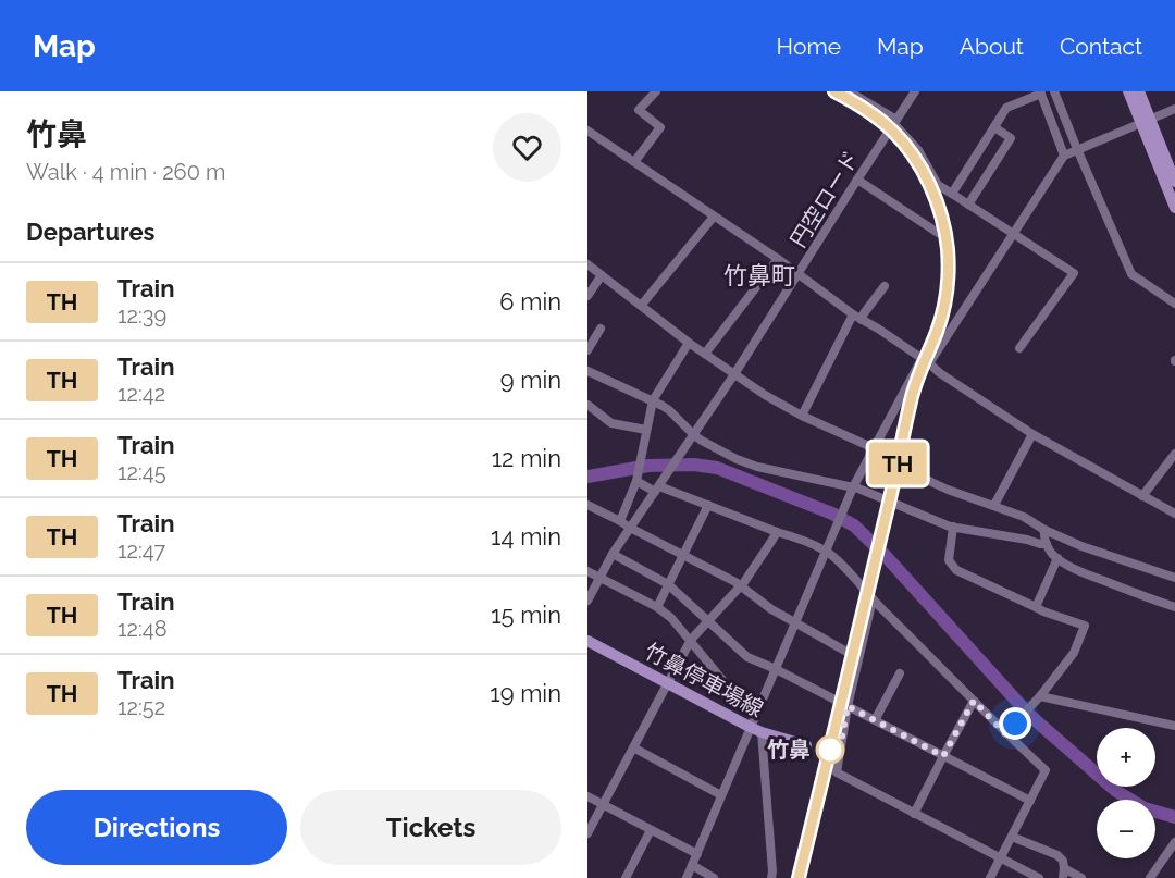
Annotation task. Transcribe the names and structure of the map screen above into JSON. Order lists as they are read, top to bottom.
{
  "streets": {
    "main road": ["竹鼻停車場線"],
    "street": ["円空ロード"]
  },
  "districts": ["竹鼻町"],
  "places": ["竹鼻"],
  "page": {
    "header": "Map",
    "nav": [
      "Home",
      "Map",
      "About",
      "Contact"
    ],
    "heading": [
      ["竹鼻", "Walk · 4 min · 260 m"],
      "Departures"
    ],
    "on_map": "TH",
    "list": [
      {
        "mark": "TH",
        "name": "Train",
        "note": "12:39",
        "value": "6 min"
      },
      {
        "mark": "TH",
        "name": "Train",
        "note": "12:42",
        "value": "9 min"
      },
      {
        "mark": "TH",
        "name": "Train",
        "note": "12:45",
        "value": "12 min"
      },
      {
        "mark": "TH",
        "name": "Train",
        "note": "12:47",
        "value": "14 min"
      },
      {
        "mark": "TH",
        "name": "Train",
        "note": "12:48",
        "value": "15 min"
      },
      {
        "mark": "TH",
        "name": "Train",
        "note": "12:52",
        "value": "19 min"
      }
    ],
    "map_buttons": ["+", "−"],
    "buttons": ["Directions", "Tickets"]
  }
}
